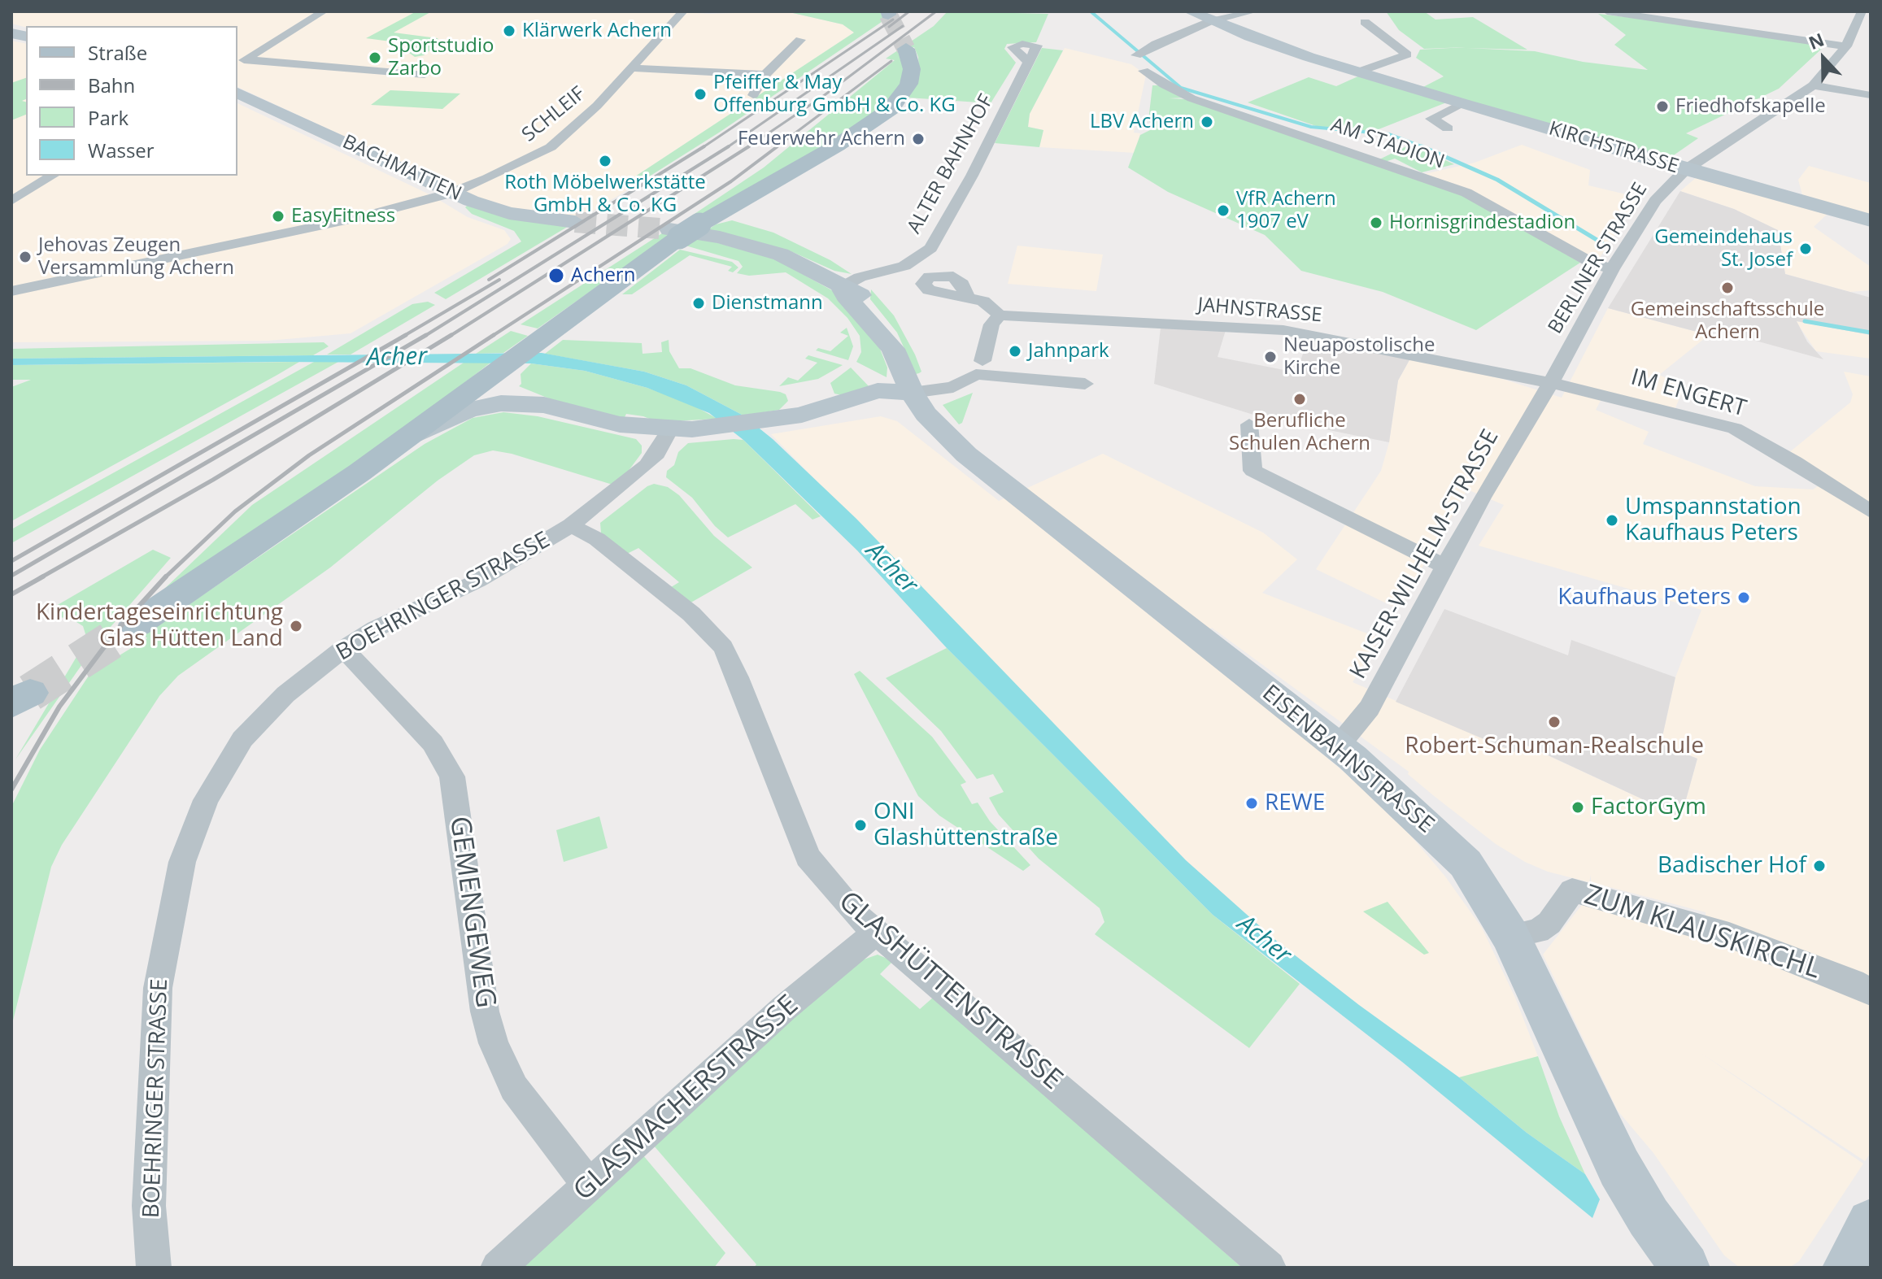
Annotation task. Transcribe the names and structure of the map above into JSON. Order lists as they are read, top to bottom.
{
  "streets": {
    "street": [
      "SCHLEIF",
      "AM STADION",
      "KIRCHSTRASSE",
      "ALTER BAHNHOF",
      "BACHMATTEN",
      "BERLINER STRASSE",
      "JAHNSTRASSE",
      "IM ENGERT",
      "KAISER-WILHELM-STRASSE",
      "BOEHRINGER STRASSE",
      "EISENBAHNSTRASSE",
      "GEMENGEWEG",
      "ZUM KLAUSKIRCHL",
      "GLASHÜTTENSTRASSE",
      "GLASMACHERSTRASSE"
    ]
  },
  "crossings": [
    ["SCHLEIF", "BACHMATTEN"],
    ["AM STADION", "BERLINER STRASSE"],
    ["KIRCHSTRASSE", "BERLINER STRASSE"],
    ["ALTER BAHNHOF", "EISENBAHNSTRASSE"],
    ["BERLINER STRASSE", "JAHNSTRASSE"],
    ["BERLINER STRASSE", "IM ENGERT"],
    ["BERLINER STRASSE", "KAISER-WILHELM-STRASSE"],
    ["JAHNSTRASSE", "IM ENGERT"],
    ["JAHNSTRASSE", "KAISER-WILHELM-STRASSE"],
    ["IM ENGERT", "KAISER-WILHELM-STRASSE"],
    ["KAISER-WILHELM-STRASSE", "EISENBAHNSTRASSE"],
    ["BOEHRINGER STRASSE", "GEMENGEWEG"],
    ["BOEHRINGER STRASSE", "GLASHÜTTENSTRASSE"],
    ["EISENBAHNSTRASSE", "ZUM KLAUSKIRCHL"],
    ["GEMENGEWEG", "GLASMACHERSTRASSE"],
    ["GLASHÜTTENSTRASSE", "GLASMACHERSTRASSE"]
  ],
  "water": ["Acher"],
  "places": [
    "Klärwerk Achern",
    "Sportstudio Zarbo",
    "Pfeiffer & May Offenburg GmbH & Co. KG",
    "Friedhofskapelle",
    "LBV Achern",
    "Feuerwehr Achern",
    "Roth Möbelwerkstätte GmbH & Co. KG",
    "VfR Achern 1907 eV",
    "EasyFitness",
    "Hornisgrindestadion",
    "Gemeindehaus St. Josef",
    "Jehovas Zeugen Versammlung Achern",
    "Achern",
    "Gemeinschaftsschule Achern",
    "Dienstmann",
    "Jahnpark",
    "Neuapostolische Kirche",
    "Berufliche Schulen Achern",
    "Umspannstation Kaufhaus Peters",
    "Kaufhaus Peters",
    "Kindertageseinrichtung Glas Hütten Land",
    "Robert-Schuman-Realschule",
    "REWE",
    "FactorGym",
    "ONI Glashüttenstraße",
    "Badischer Hof"
  ],
  "legend": [
    "Straße",
    "Bahn",
    "Park",
    "Wasser"
  ],
  "north": "top"
}
